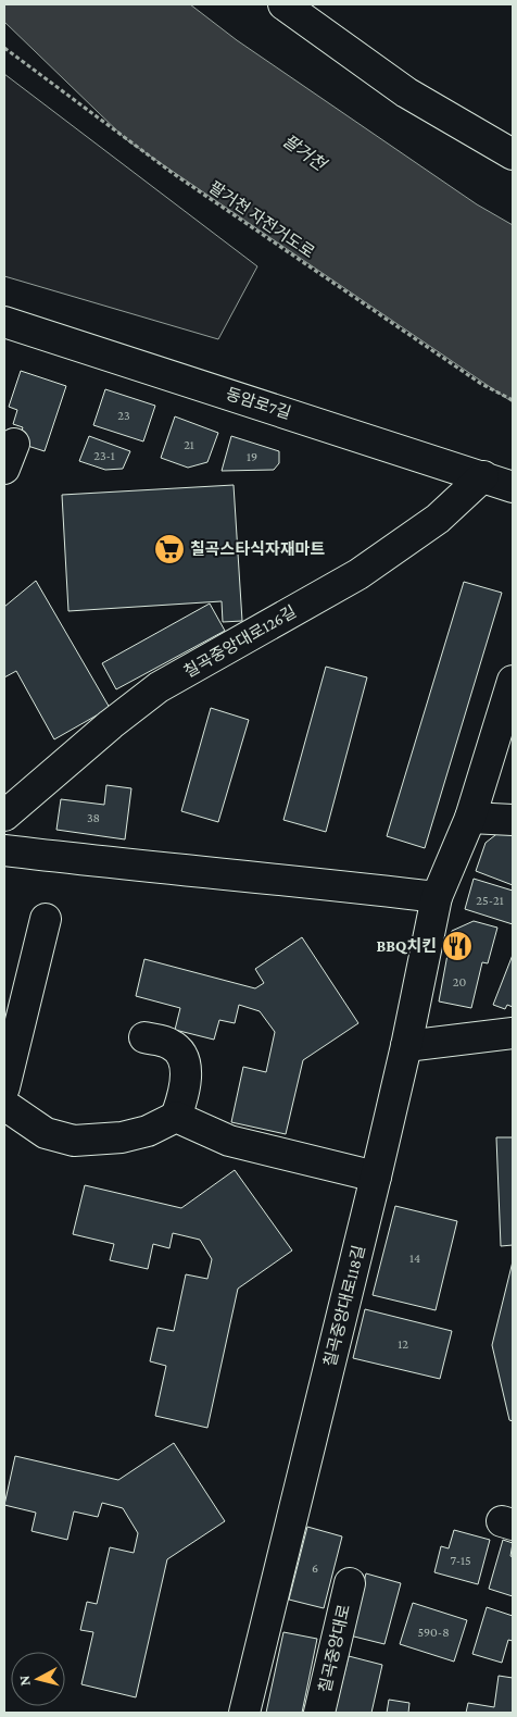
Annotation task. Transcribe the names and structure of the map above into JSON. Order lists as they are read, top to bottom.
{
  "streets": {
    "street": [
      "동암로7길",
      "칠곡중앙대로126길",
      "칠곡중앙대로118길",
      "칠곡중앙대로"
    ],
    "path": ["팔거천 자전거도로"]
  },
  "crossings": [
    ["동암로7길", "칠곡중앙대로126길"]
  ],
  "water": ["팔거천"],
  "places": {
    "supermarket": ["칠곡스타식자재마트"],
    "restaurant": ["BBQ치킨"]
  },
  "house_numbers": [
    "23",
    "21",
    "23-1",
    "19",
    "38",
    "25-21",
    "20",
    "14",
    "12",
    "7-15",
    "6",
    "590-8"
  ],
  "north": "left"
}
